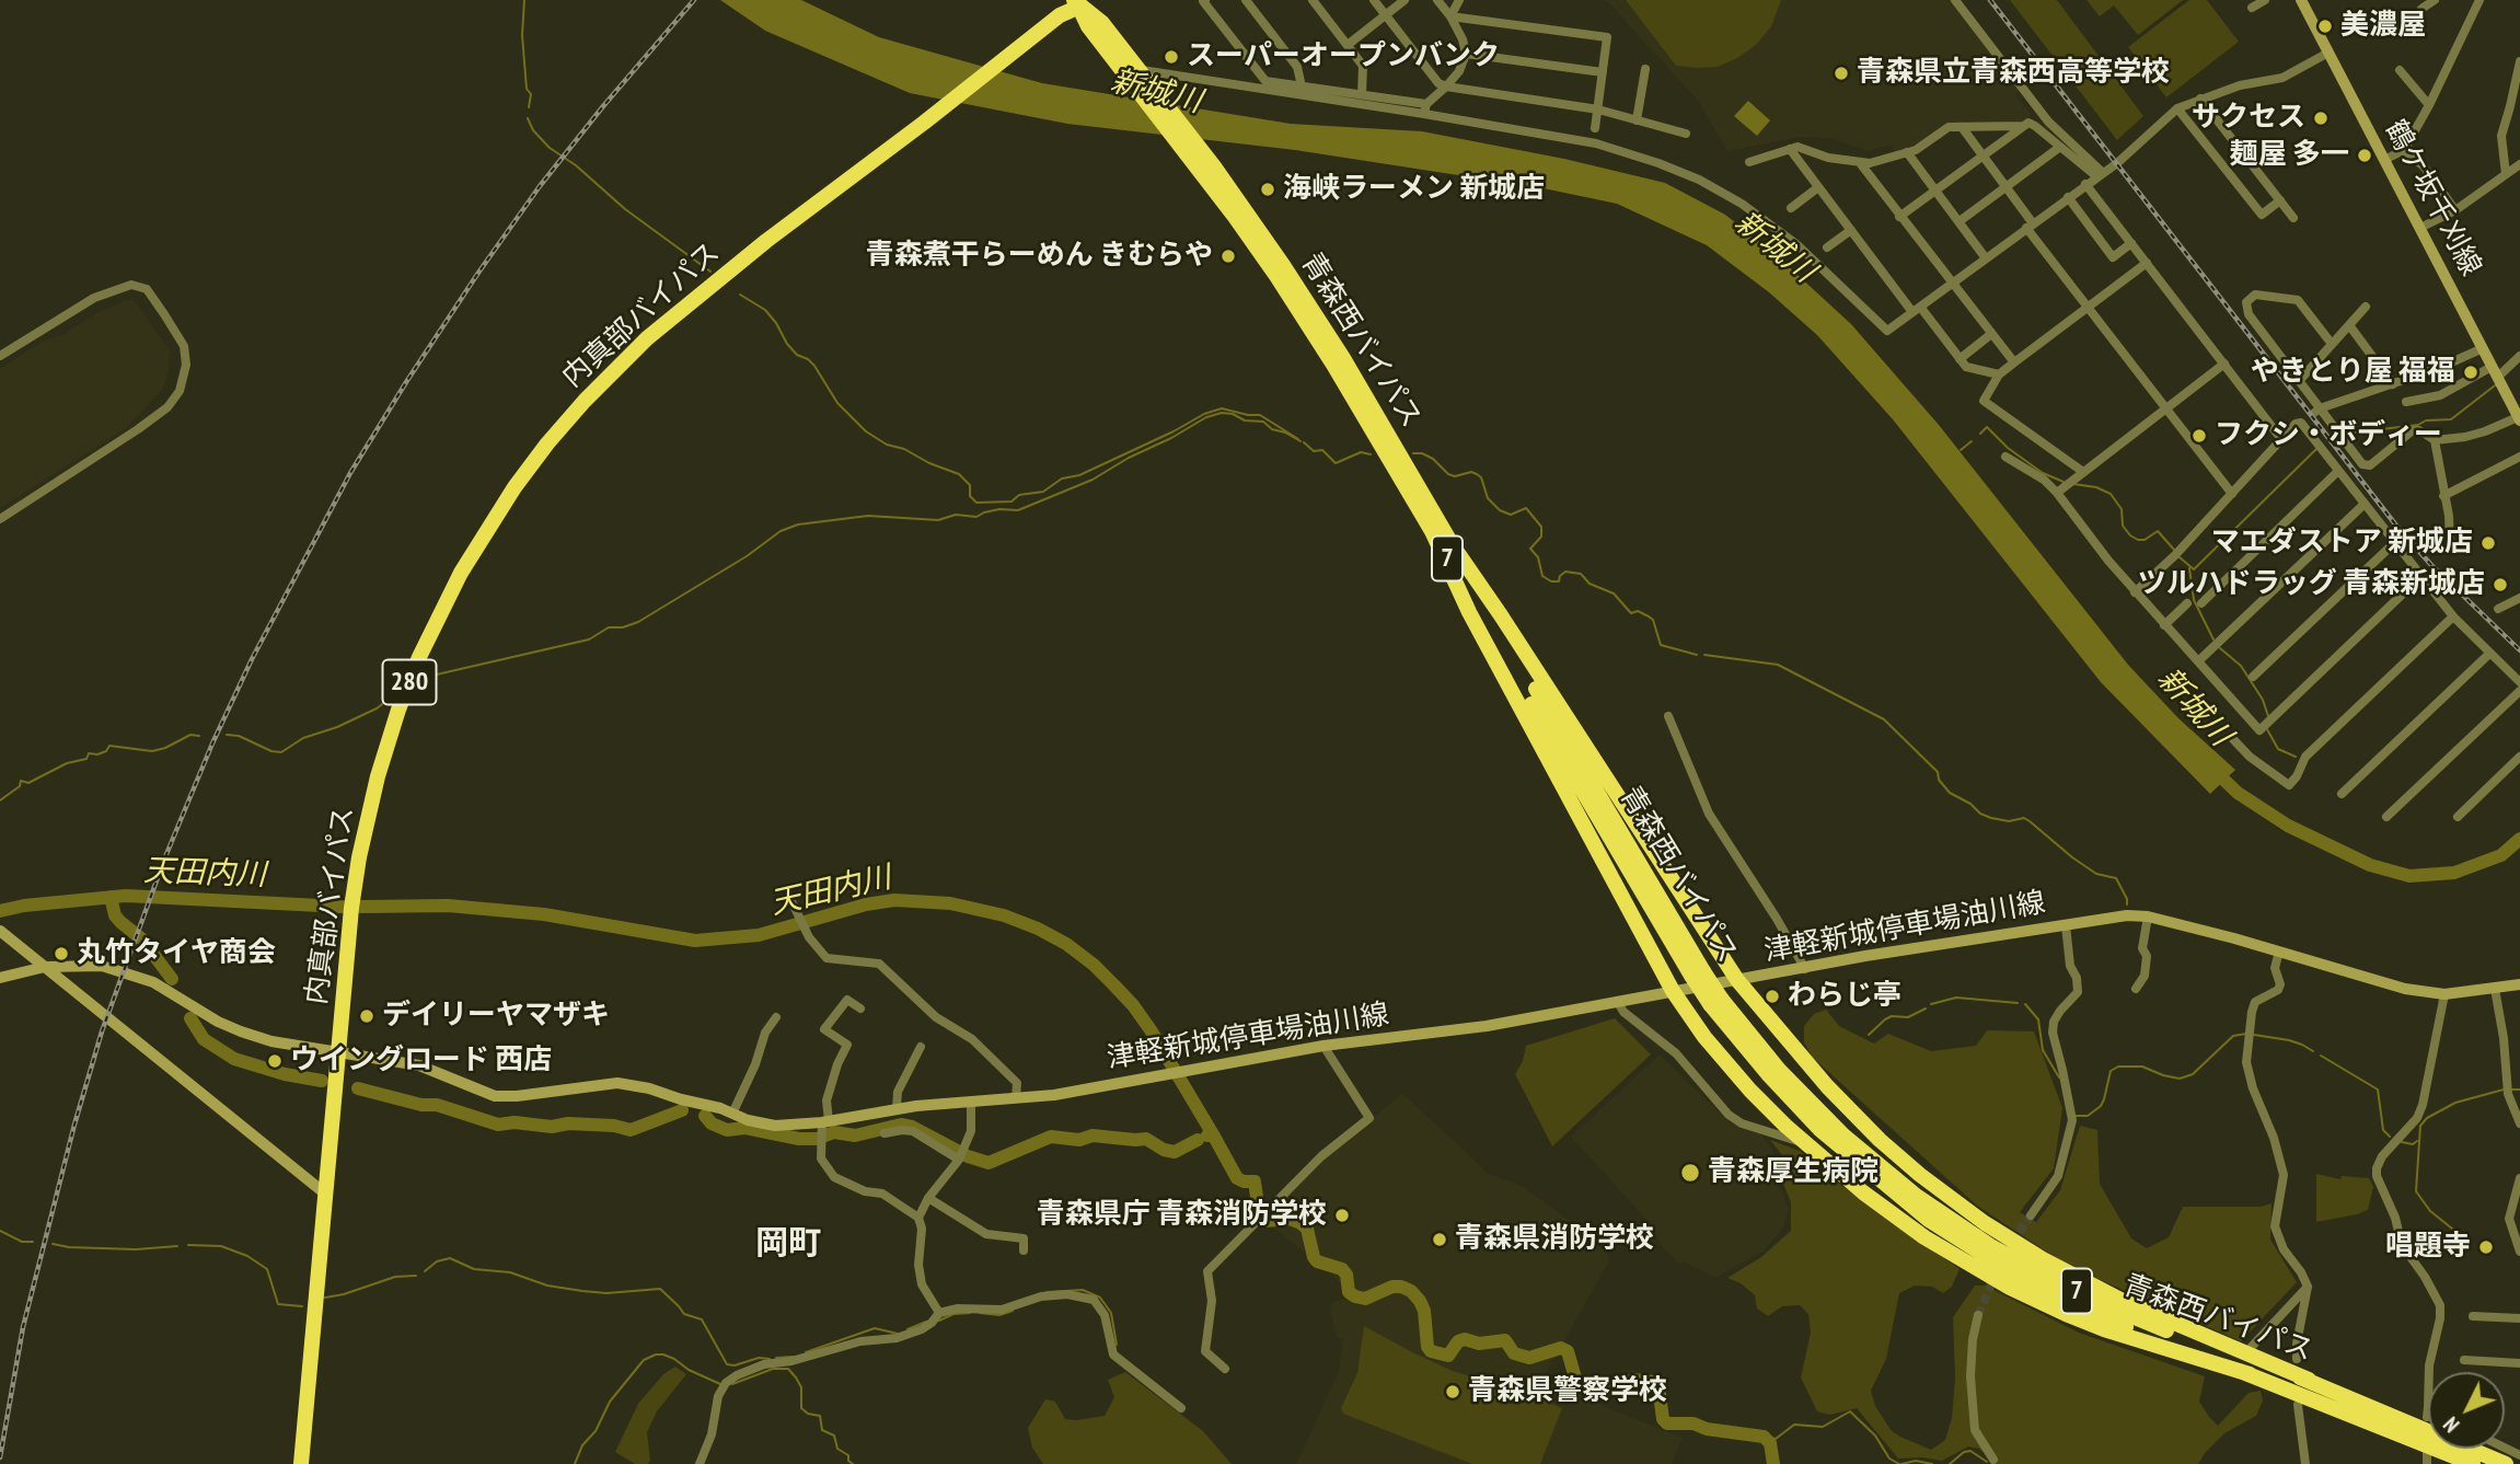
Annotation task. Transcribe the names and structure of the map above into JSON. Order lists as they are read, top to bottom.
{
  "streets": {
    "highway": [
      "内真部バイパス",
      "青森西バイパス",
      "7",
      "280"
    ],
    "main road": ["鶴ケ坂千刈線", "津軽新城停車場油川線"]
  },
  "crossings": [
    ["内真部バイパス", "青森西バイパス"],
    ["内真部バイパス", "津軽新城停車場油川線"]
  ],
  "districts": ["岡町"],
  "water": ["新城川", "天田内川"],
  "places": [
    "美濃屋",
    "スーパーオープンバンク",
    "青森県立青森西高等学校",
    "サクセス",
    "麺屋 多一",
    "海峡ラーメン 新城店",
    "青森煮干らーめん きむらや",
    "やきとり屋 福福",
    "フクシ・ボディー",
    "マエダストア 新城店",
    "ツルハドラッグ 青森新城店",
    "丸竹タイヤ商会",
    "わらじ亭",
    "デイリーヤマザキ",
    "ウイングロード 西店",
    "青森厚生病院",
    "青森県庁 青森消防学校",
    "青森県消防学校",
    "唱題寺",
    "青森県警察学校"
  ],
  "north": "bottom left"
}
